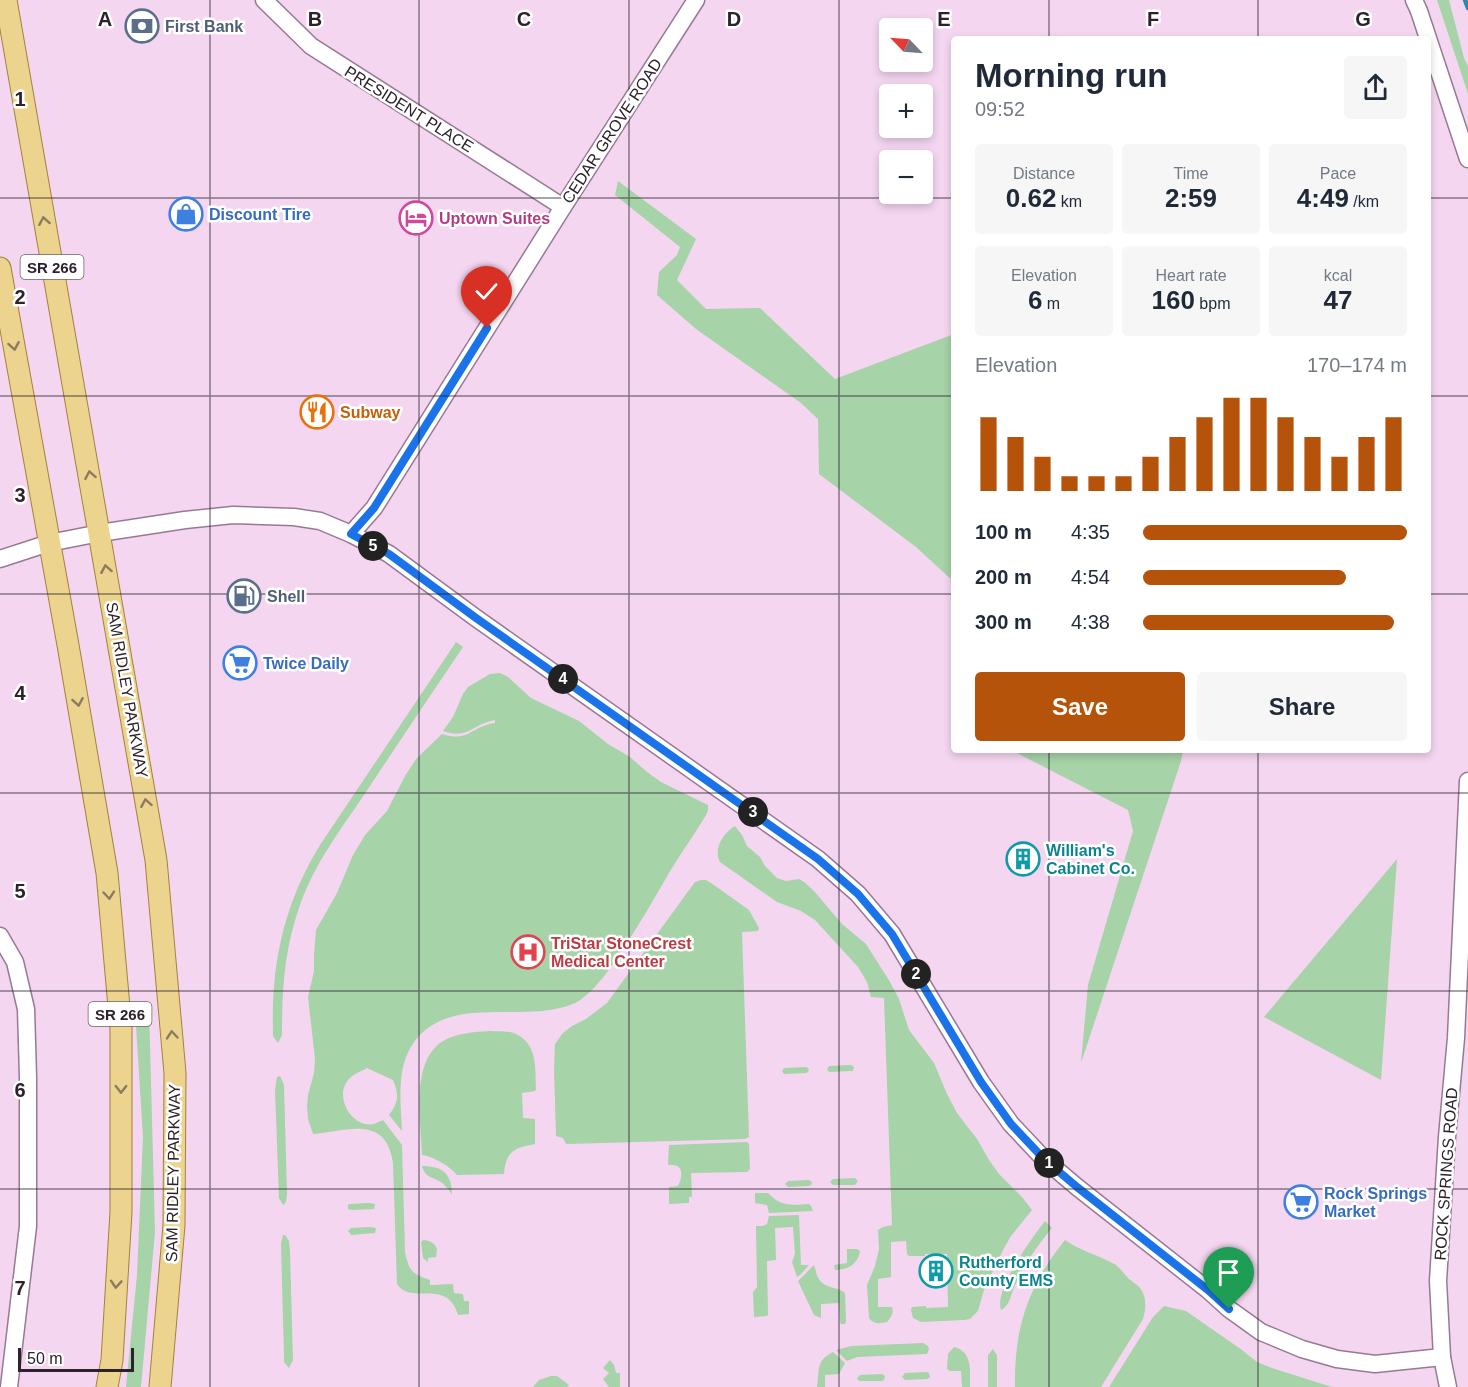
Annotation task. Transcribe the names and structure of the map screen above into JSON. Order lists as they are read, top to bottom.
{
  "streets": {
    "main road": ["SR 266", "SAM RIDLEY PARKWAY"],
    "street": ["PRESIDENT PLACE", "CEDAR GROVE ROAD", "ROCK SPRINGS ROAD"]
  },
  "crossings": [
    ["PRESIDENT PLACE", "CEDAR GROVE ROAD"]
  ],
  "places": {
    "bank": ["First Bank"],
    "shop": ["Discount Tire"],
    "hotel": ["Uptown Suites"],
    "restaurant": ["Subway"],
    "fuel station": ["Shell"],
    "supermarket": ["Twice Daily", "Rock Springs Market"],
    "building": ["William's Cabinet Co.", "Rutherford County EMS"],
    "hospital": ["TriStar StoneCrest Medical Center"]
  },
  "scale_bar": "50 m",
  "north": "top left",
  "page": {
    "map_buttons": ["+", "−"],
    "heading": ["Morning run", "09:52"],
    "stats": [
      ["Distance", "0.62 km"],
      ["Time", "2:59"],
      ["Pace", "4:49 /km"],
      ["Elevation", "6 m"],
      ["Heart rate", "160 bpm"],
      ["kcal", "47"]
    ],
    "chart": ["Elevation", "170–174 m"],
    "list": [
      {
        "name": "100 m",
        "note": "4:35"
      },
      {
        "name": "200 m",
        "note": "4:54"
      },
      {
        "name": "300 m",
        "note": "4:38"
      }
    ],
    "pins": [
      "5",
      "4",
      "3",
      "2",
      "1"
    ],
    "buttons": ["Save", "Share"],
    "scale": "50 m"
  },
  "grid": {
    "columns": [
      "A",
      "B",
      "C",
      "D",
      "E",
      "F",
      "G"
    ],
    "rows": [
      "1",
      "2",
      "3",
      "4",
      "5",
      "6",
      "7"
    ]
  }
}
